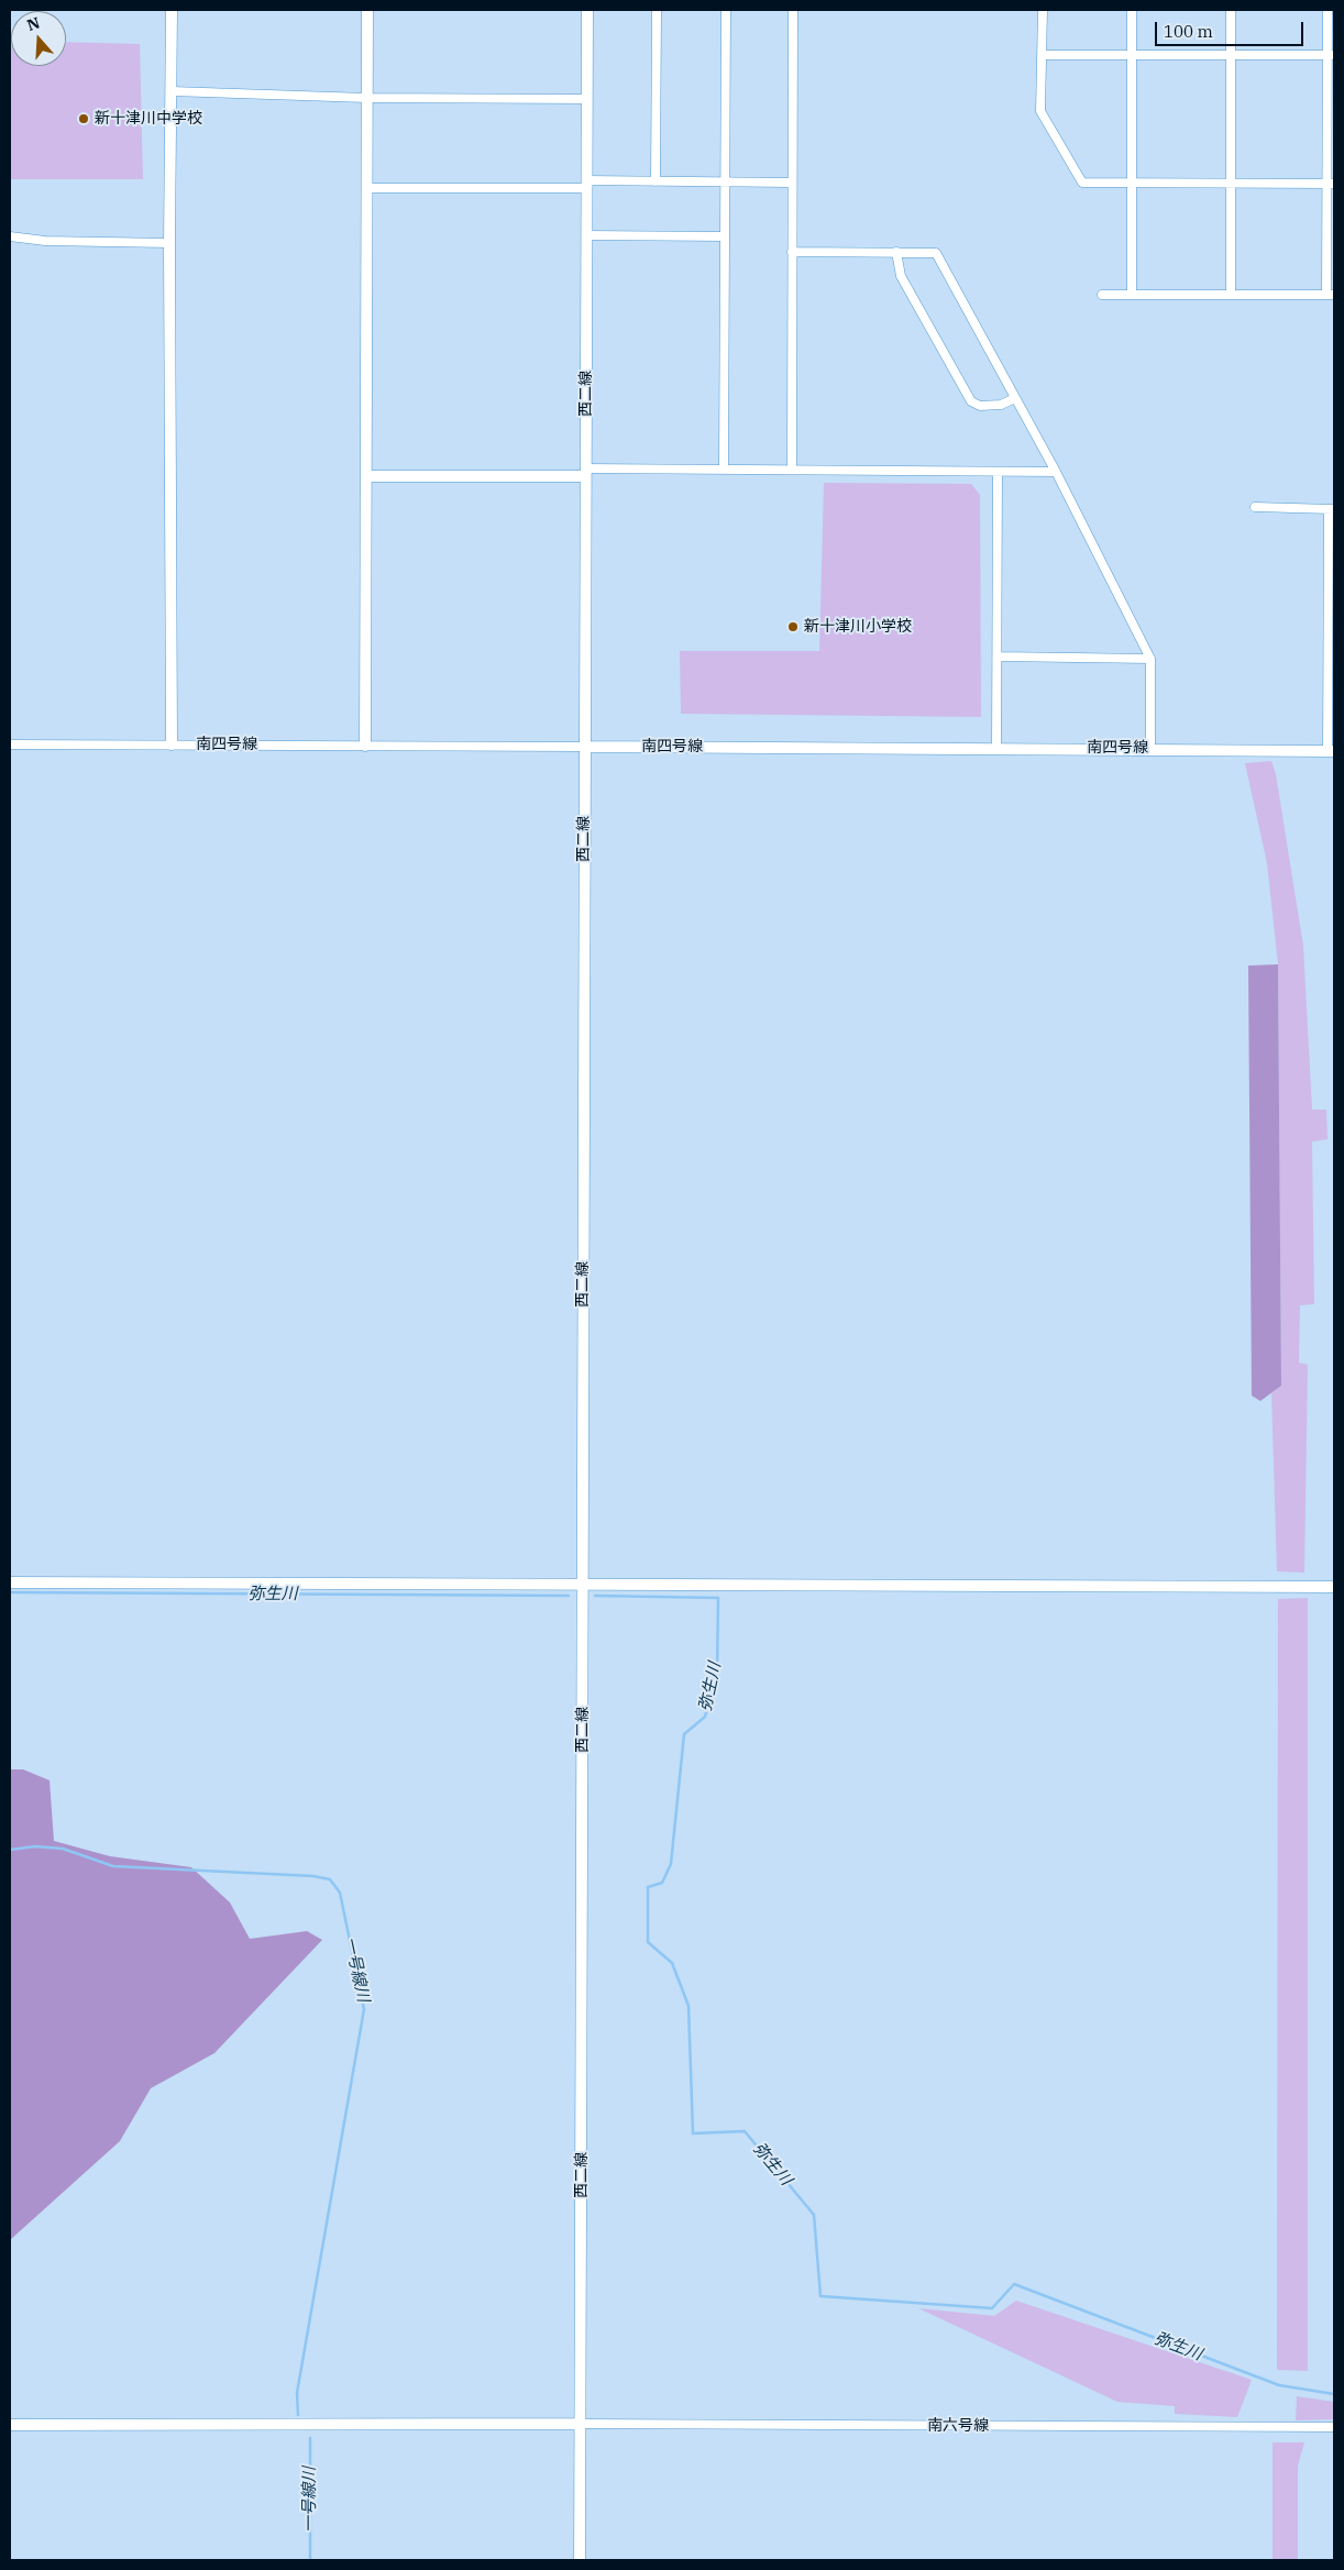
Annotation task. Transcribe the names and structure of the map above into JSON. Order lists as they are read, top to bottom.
{
  "streets": {
    "street": ["西二線", "南四号線", "南六号線"]
  },
  "crossings": [
    ["西二線", "南四号線"],
    ["西二線", "南六号線"]
  ],
  "water": ["弥生川", "一号線川"],
  "places": ["新十津川中学校", "新十津川小学校"],
  "scale_bar": "100 m",
  "north": "top"
}
